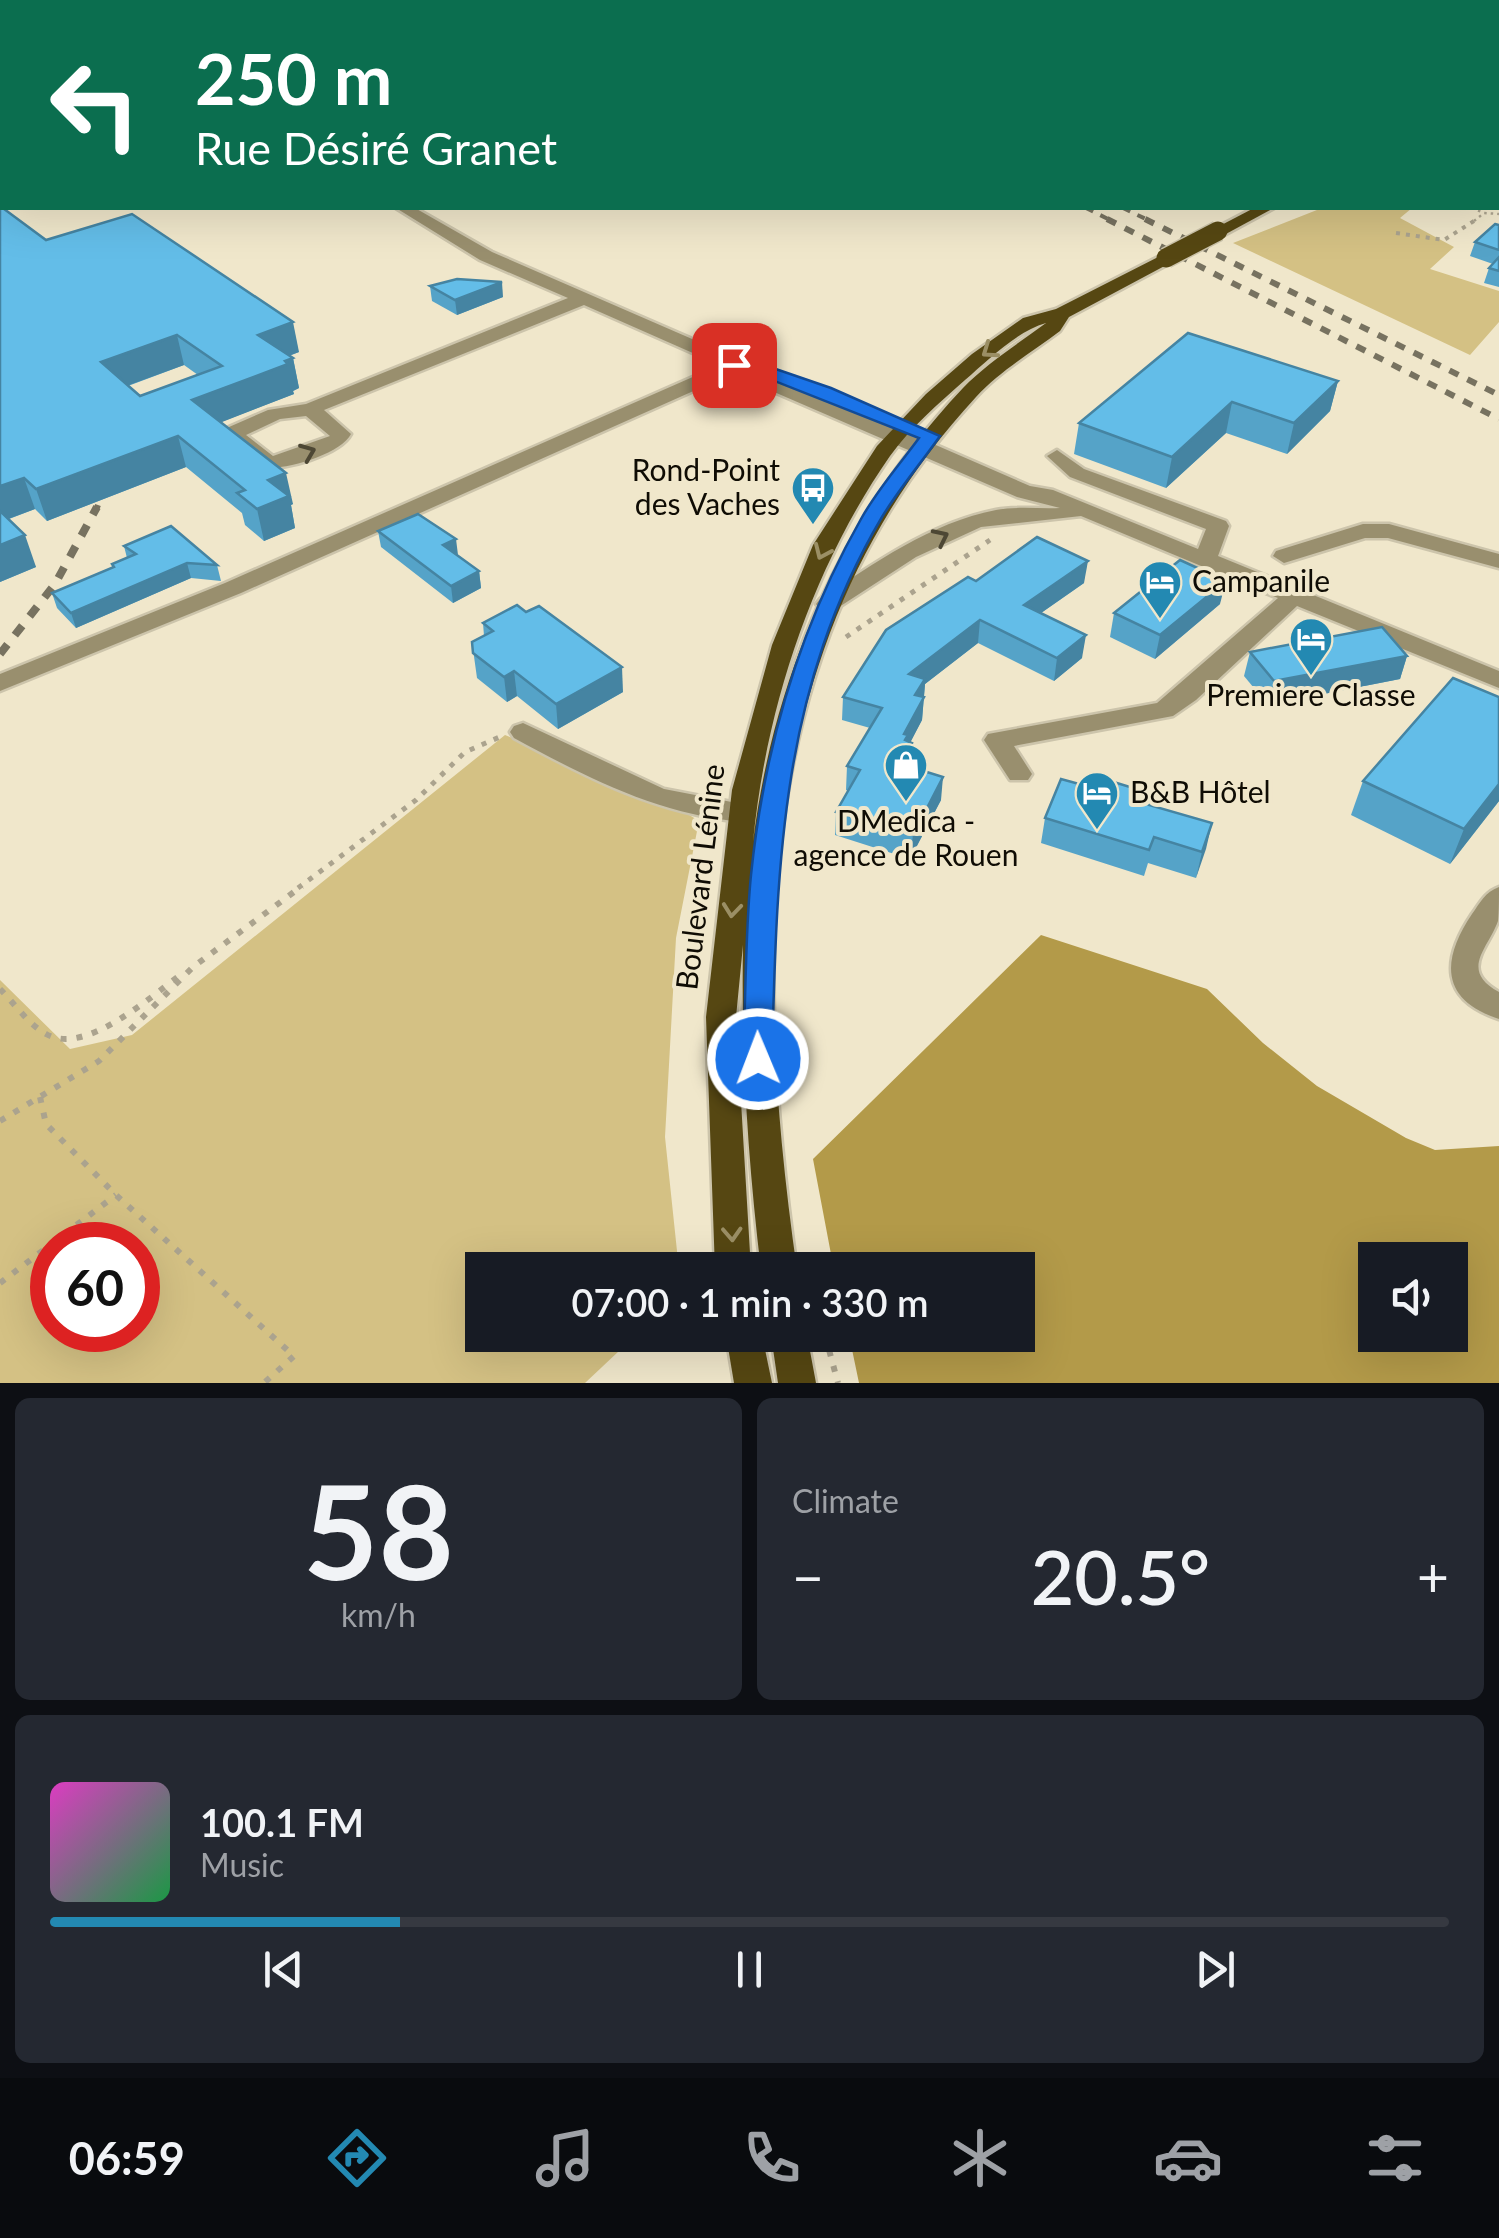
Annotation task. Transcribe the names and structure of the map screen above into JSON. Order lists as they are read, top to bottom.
{
  "streets": {
    "main road": ["Boulevard Lénine"]
  },
  "places": {
    "bus stop": ["Rond-Point des Vaches"],
    "hotel": ["Campanile", "Premiere Classe", "B&B Hôtel"],
    "shop": ["DMedica - agence de Rouen"]
  },
  "page": {
    "turn": ["250 m", "Rue Désiré Granet"],
    "limit": "60",
    "trip": "07:00 · 1 min · 330 m",
    "tile": [
      ["58", "km/h"],
      "Climate"
    ],
    "heat": ["−", "20.5°", "+"],
    "song": ["100.1 FM", "Music"],
    "tabs": "06:59"
  }
}
